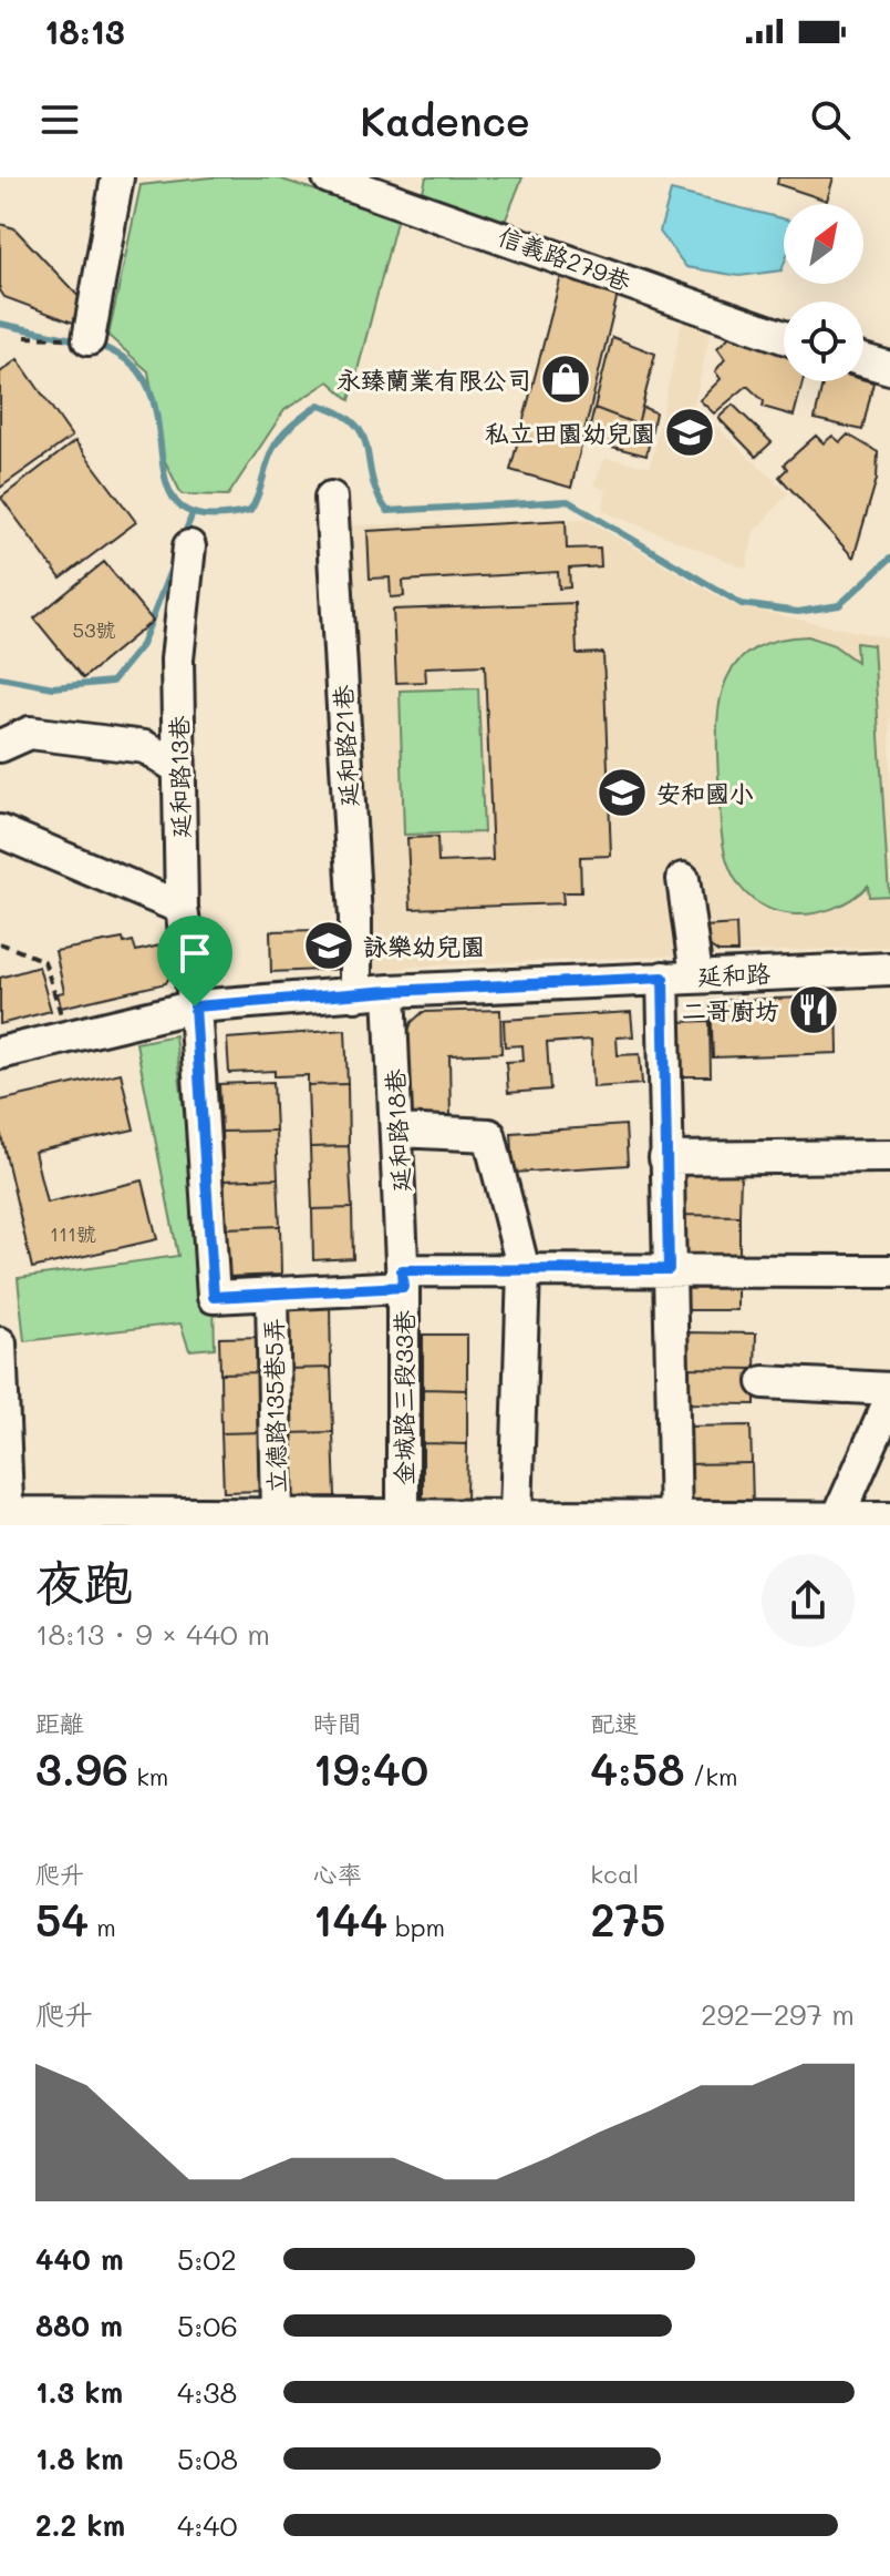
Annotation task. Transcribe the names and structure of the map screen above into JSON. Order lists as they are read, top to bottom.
{
  "streets": {
    "street": [
      "信義路279巷",
      "延和路21巷",
      "延和路13巷",
      "延和路",
      "延和路18巷",
      "金城路三段33巷",
      "立德路135巷5弄"
    ]
  },
  "crossings": [
    ["延和路21巷", "延和路"],
    ["延和路13巷", "延和路"],
    ["延和路13巷", "立德路135巷5弄"],
    ["延和路", "延和路18巷"],
    ["延和路18巷", "金城路三段33巷"]
  ],
  "places": {
    "shop": ["永臻蘭業有限公司"],
    "school or university": ["私立田園幼兒園", "安和國小", "詠樂幼兒園"],
    "restaurant": ["二哥廚坊"]
  },
  "house_numbers": ["53號", "111號"],
  "north": "top right",
  "page": {
    "status": "18:13",
    "header": "Kadence",
    "heading": ["夜跑", "18:13 · 9 × 440 m"],
    "stats": [
      ["距離", "3.96 km"],
      ["時間", "19:40"],
      ["配速", "4:58 /km"],
      ["爬升", "54 m"],
      ["心率", "144 bpm"],
      ["kcal", "275"]
    ],
    "chart": ["爬升", "292–297 m"],
    "list": [
      {
        "name": "440 m",
        "note": "5:02"
      },
      {
        "name": "880 m",
        "note": "5:06"
      },
      {
        "name": "1.3 km",
        "note": "4:38"
      },
      {
        "name": "1.8 km",
        "note": "5:08"
      },
      {
        "name": "2.2 km",
        "note": "4:40"
      }
    ]
  }
}
